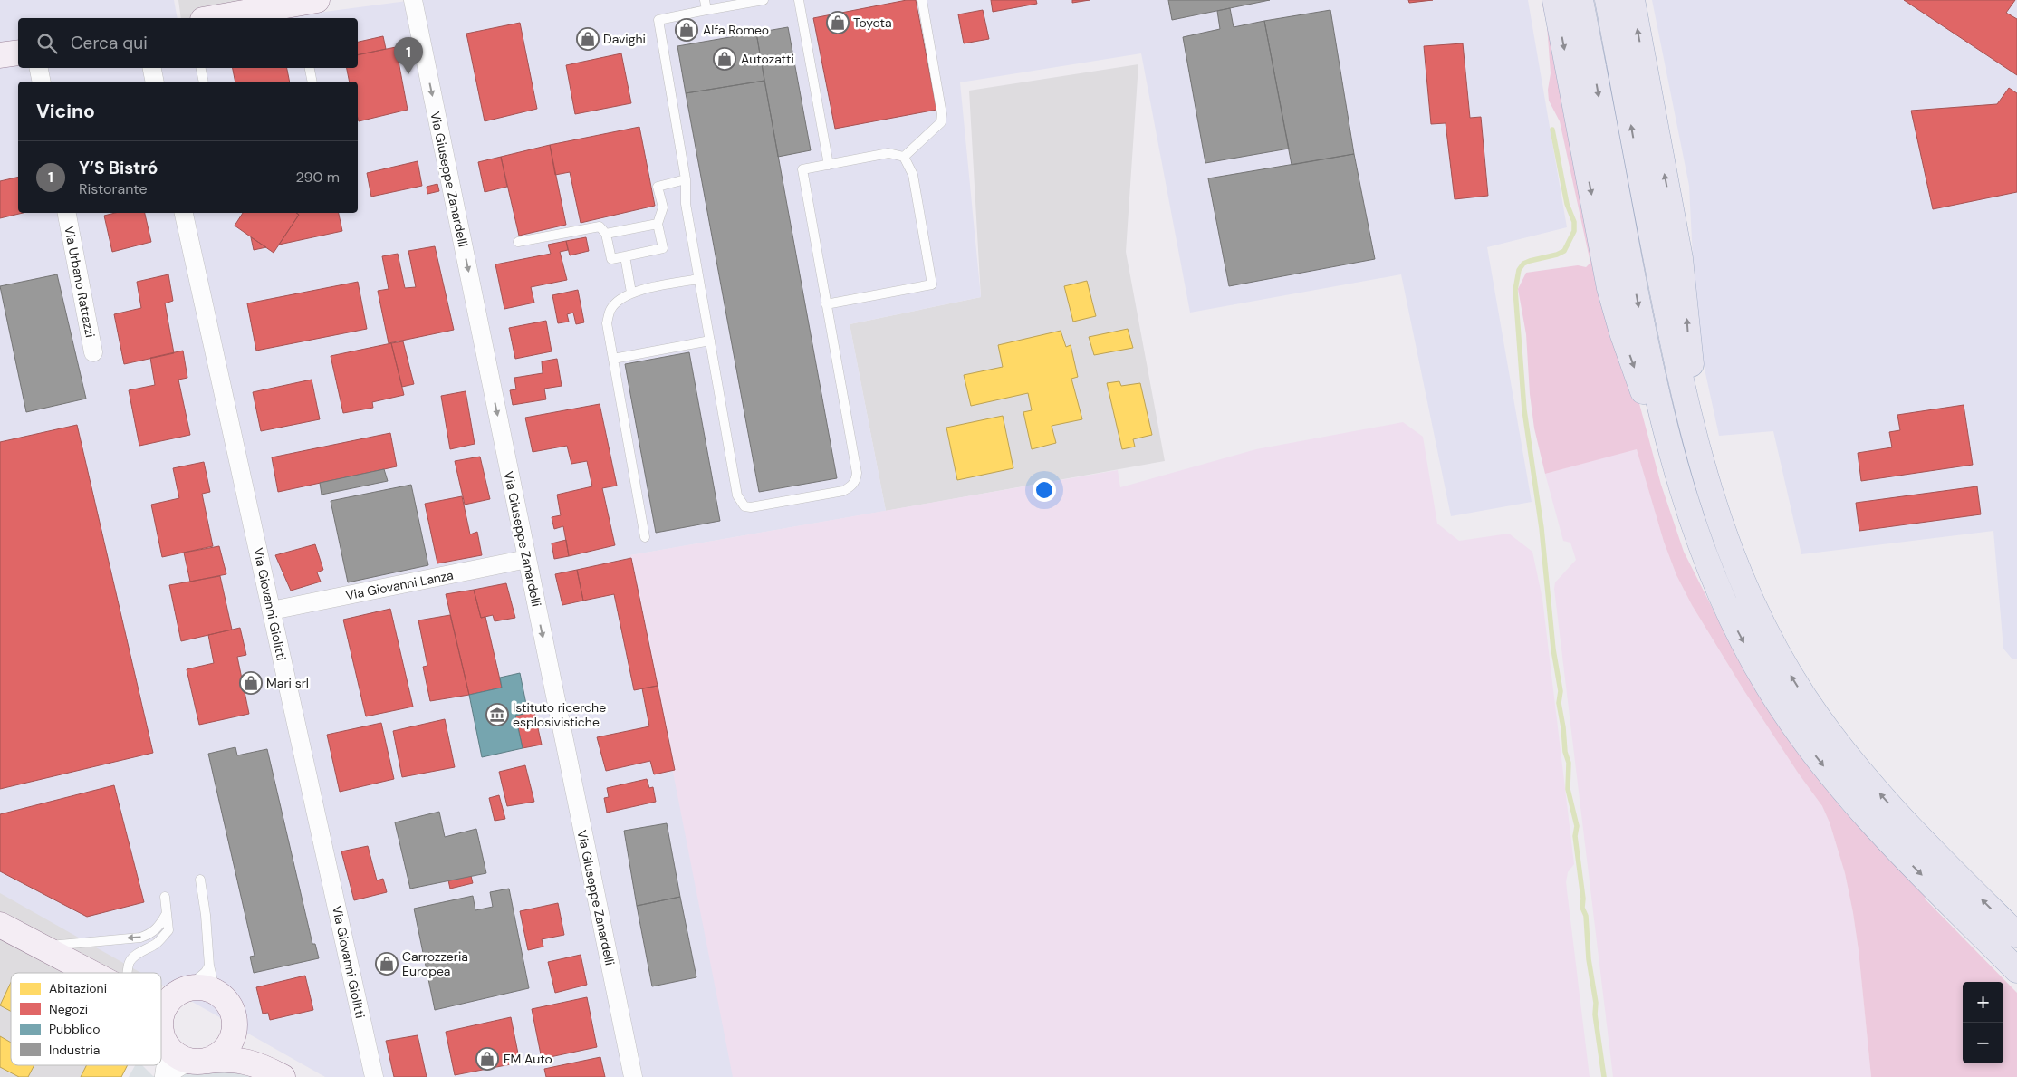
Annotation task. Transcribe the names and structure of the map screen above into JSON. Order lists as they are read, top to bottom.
{
  "streets": {
    "street": [
      "Via Giuseppe Zanardelli",
      "Via Urbano Rattazzi",
      "Via Giovanni Lanza",
      "Via Giovanni Giolitti"
    ]
  },
  "crossings": [
    ["Via Giuseppe Zanardelli", "Via Giovanni Lanza"],
    ["Via Giovanni Lanza", "Via Giovanni Giolitti"]
  ],
  "one_way": ["Via Giuseppe Zanardelli"],
  "places": {
    "shop": [
      "Toyota",
      "Alfa Romeo",
      "Davighi",
      "Autozatti",
      "Mari srl",
      "Carrozzeria Europea",
      "FM Auto"
    ],
    "museum": ["Istituto ricerche esplosivistiche"]
  },
  "legend": [
    "Abitazioni",
    "Negozi",
    "Pubblico",
    "Industria"
  ],
  "page": {
    "search": "Cerca qui",
    "pins": "1",
    "heading": "Vicino",
    "list": [
      {
        "mark": "1",
        "name": "Y’S Bistró",
        "note": "Ristorante",
        "value": "290 m"
      }
    ],
    "map_buttons": ["+", "−"]
  }
}
